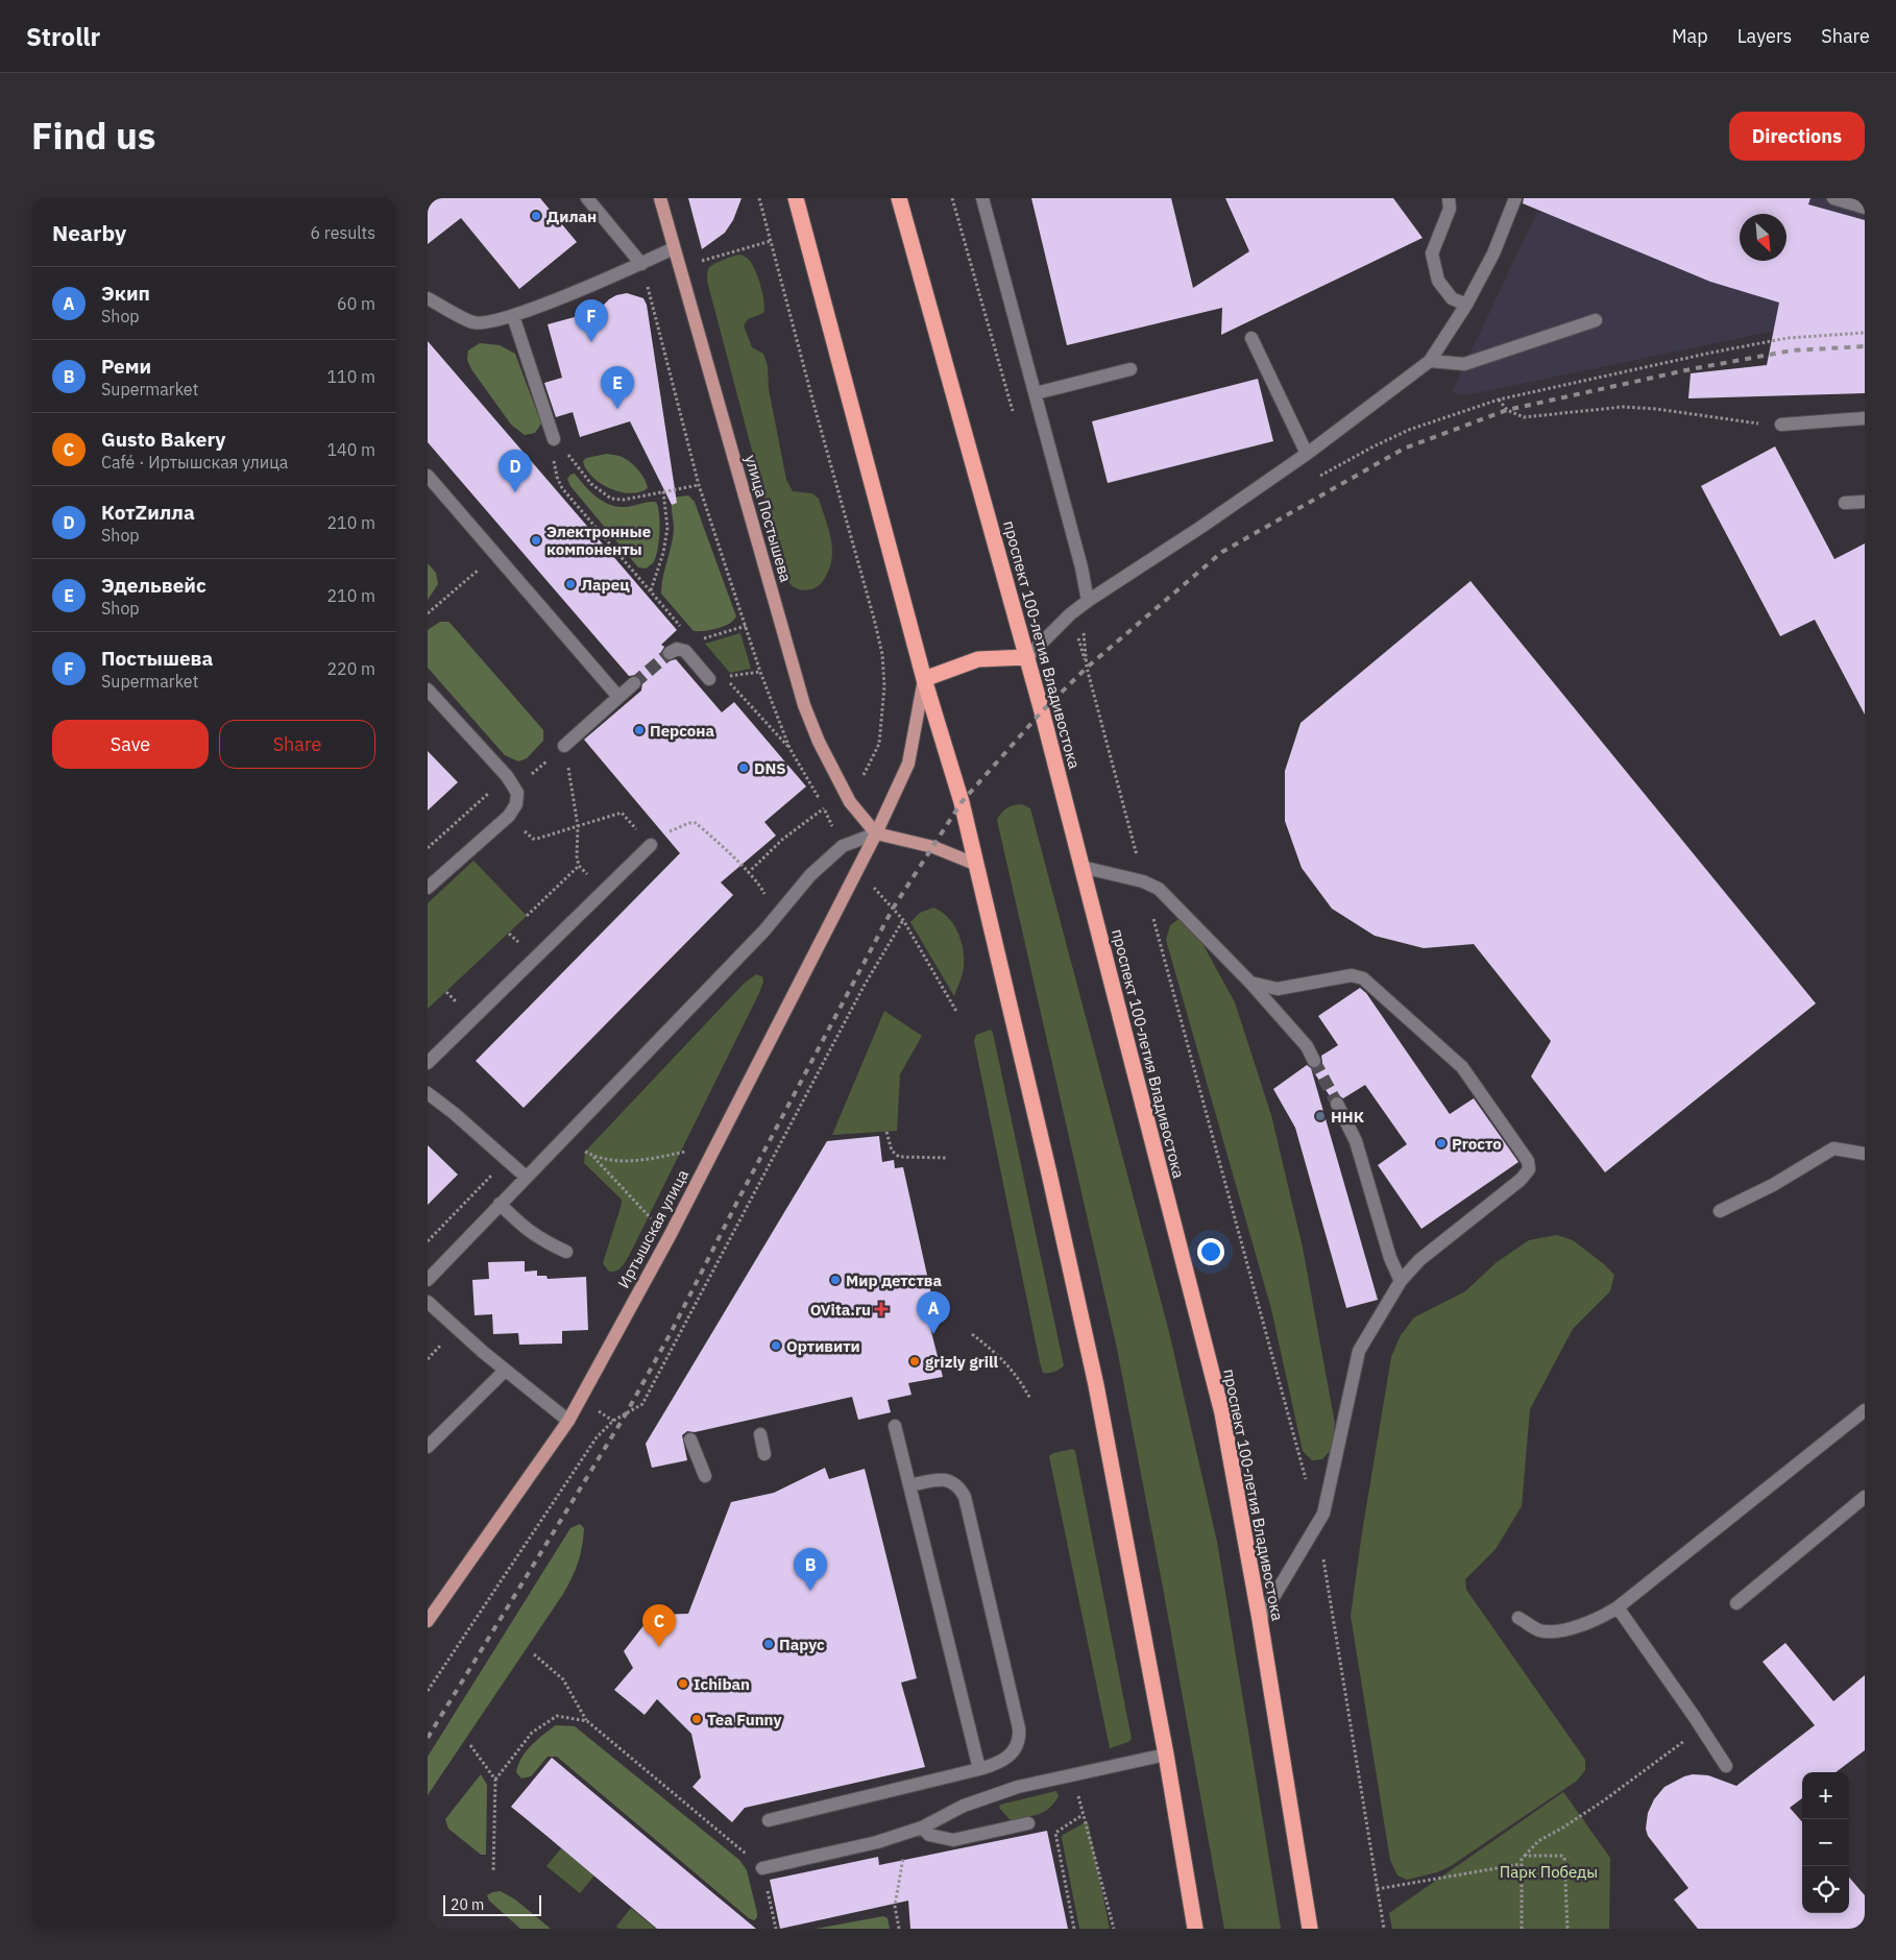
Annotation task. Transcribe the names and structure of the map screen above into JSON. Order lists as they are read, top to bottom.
{
  "streets": {
    "highway": ["проспект 100-летия Владивостока"],
    "main road": ["улица Постышева", "Иртышская улица"]
  },
  "crossings": [
    ["улица Постышева", "Иртышская улица"]
  ],
  "parks": ["Парк Победы"],
  "places": {
    "other": [
      "Дилан",
      "Электронные компоненты",
      "Ларец",
      "Персона",
      "DNS",
      "ННК",
      "Proсто",
      "Мир детства",
      "Ортивити",
      "grizly grill",
      "Парус",
      "Ichiban",
      "Tea Funny"
    ],
    "health": ["OVita.ru"]
  },
  "scale_bar": "20 m",
  "north": "bottom right",
  "page": {
    "header": "Strollr",
    "nav": ["Map", "Layers", "Share"],
    "title": "Find us",
    "buttons": [
      "Directions",
      ["Save", "Share"]
    ],
    "heading": ["Nearby", "6 results"],
    "list": [
      {
        "mark": "A",
        "name": "Экип",
        "note": "Shop",
        "value": "60 m"
      },
      {
        "mark": "B",
        "name": "Реми",
        "note": "Supermarket",
        "value": "110 m"
      },
      {
        "mark": "C",
        "name": "Gusto Bakery",
        "note": "Café · Иртышская улица",
        "value": "140 m"
      },
      {
        "mark": "D",
        "name": "КотZилла",
        "note": "Shop",
        "value": "210 m"
      },
      {
        "mark": "E",
        "name": "Эдельвейс",
        "note": "Shop",
        "value": "210 m"
      },
      {
        "mark": "F",
        "name": "Постышева",
        "note": "Supermarket",
        "value": "220 m"
      }
    ],
    "pins": [
      "F",
      "E",
      "D",
      "A",
      "B",
      "C"
    ],
    "map_buttons": ["+", "−"],
    "scale": "20 m"
  }
}
